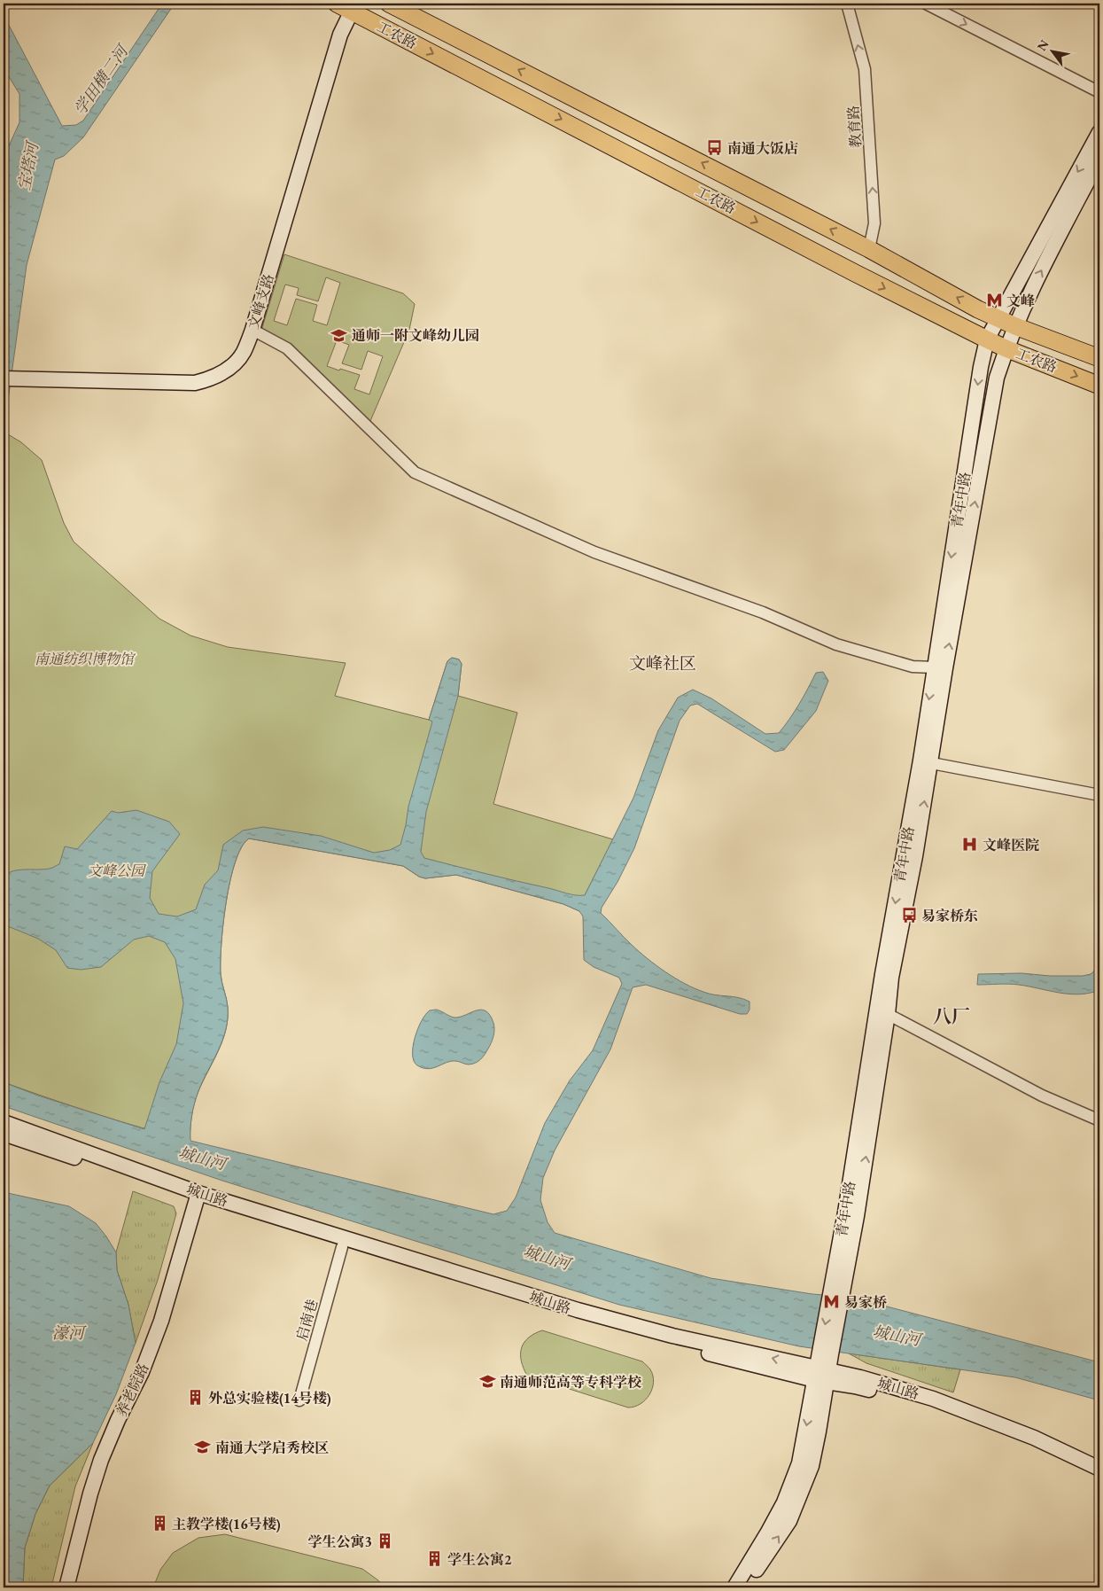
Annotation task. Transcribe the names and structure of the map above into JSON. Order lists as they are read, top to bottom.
{
  "streets": {
    "main road": [
      "工农路",
      "文峰支路",
      "青年中路",
      "城山路",
      "养老院路"
    ],
    "street": ["教育路", "启南巷"]
  },
  "crossings": [
    ["工农路", "教育路"],
    ["工农路", "文峰支路"],
    ["工农路", "青年中路"],
    ["青年中路", "城山路"],
    ["城山路", "启南巷"],
    ["城山路", "养老院路"]
  ],
  "one_way": ["教育路"],
  "districts": ["文峰社区", "八厂"],
  "water": [
    "学田横二河",
    "宝塔河",
    "城山河",
    "濠河"
  ],
  "parks": ["南通纺织博物馆", "文峰公园"],
  "places": {
    "bus stop": ["南通大饭店", "易家桥东"],
    "metro station": ["文峰", "易家桥"],
    "school or university": ["通师一附文峰幼儿园", "南通师范高等专科学校", "南通大学启秀校区"],
    "hospital": ["文峰医院"],
    "building": [
      "外总实验楼(14号楼)",
      "主教学楼(16号楼)",
      "学生公寓3",
      "学生公寓2"
    ]
  },
  "north": "top left"
}
